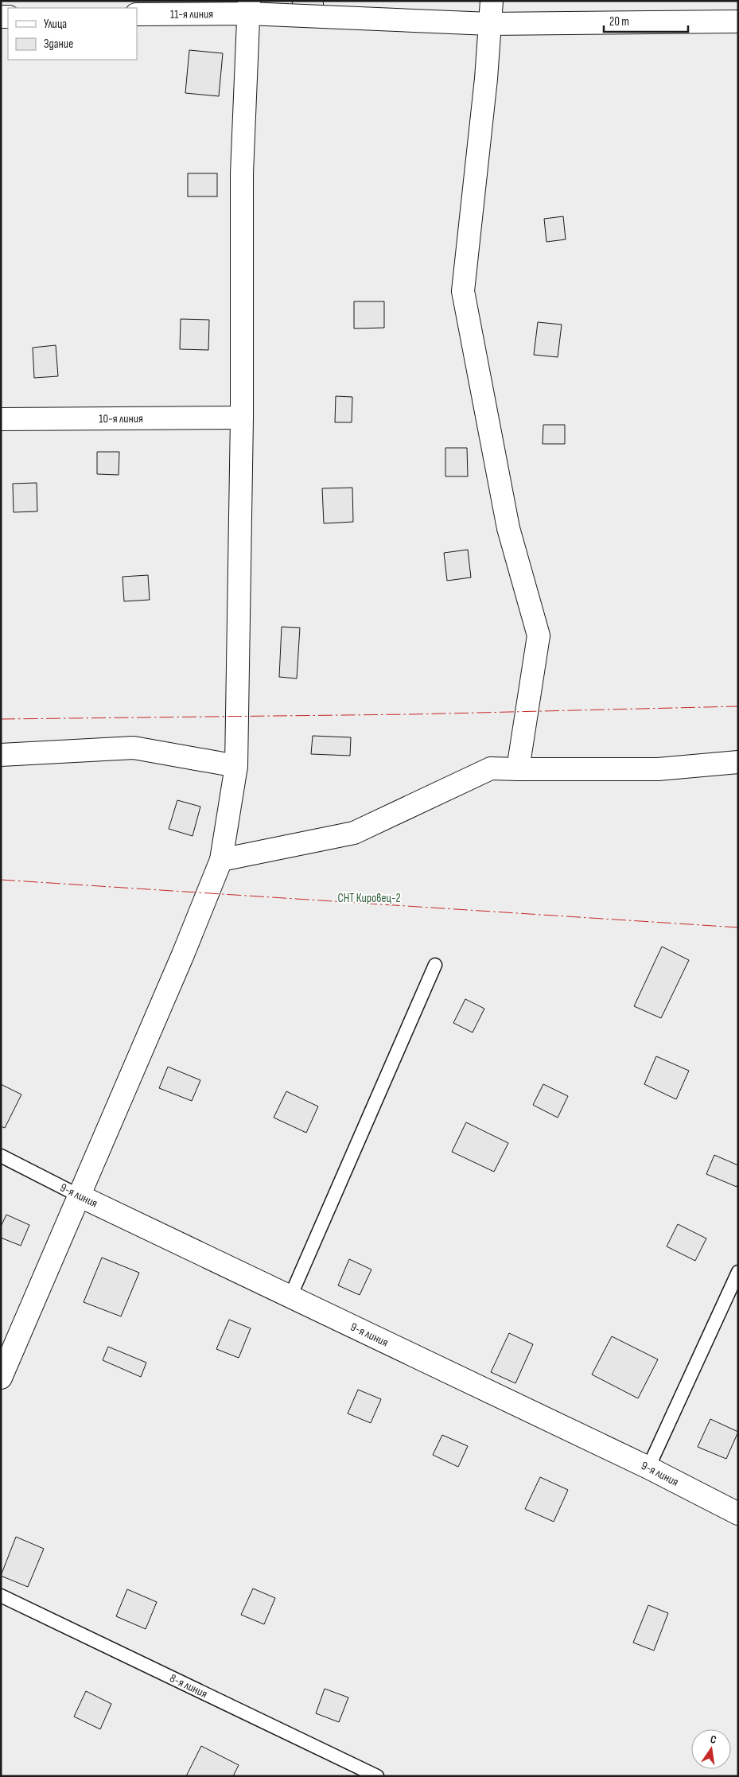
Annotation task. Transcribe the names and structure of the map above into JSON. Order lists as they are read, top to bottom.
{
  "streets": {
    "street": ["11-я линия", "10-я линия", "9-я линия"],
    "lane": ["8-я линия"]
  },
  "parks": ["СНТ Кировец-2"],
  "legend": ["Улица", "Здание"],
  "scale_bar": "20 m",
  "north": "top"
}
